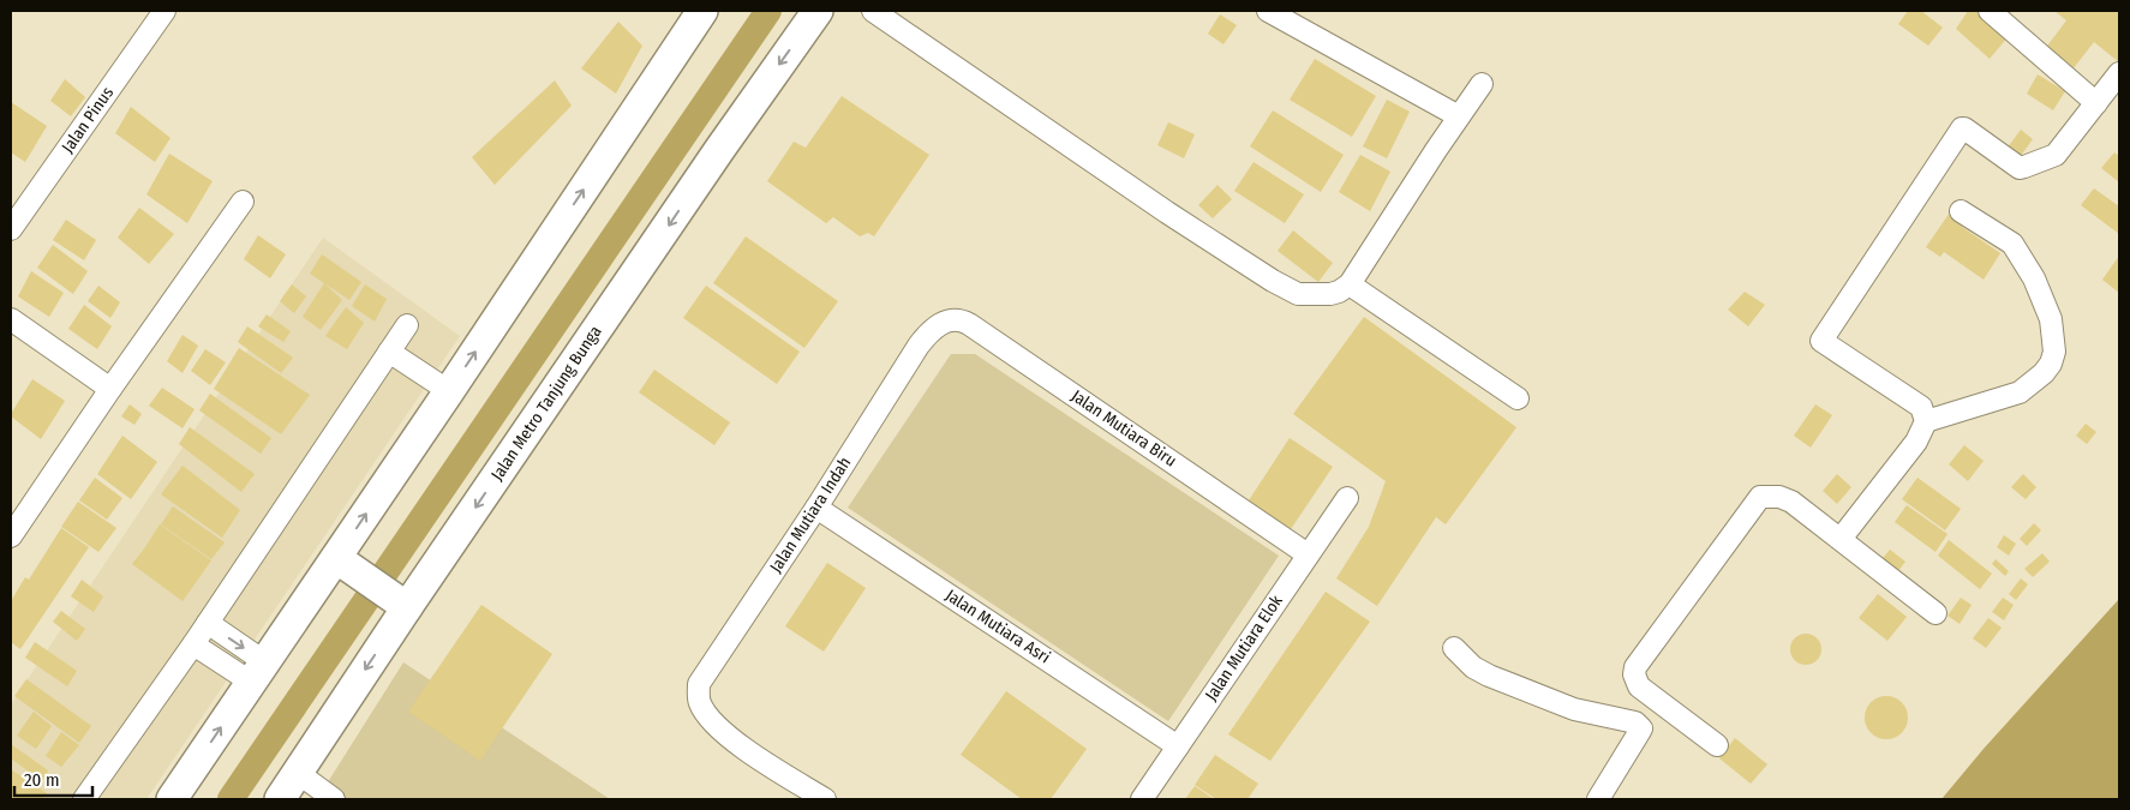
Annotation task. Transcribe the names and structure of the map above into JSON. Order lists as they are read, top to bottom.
{
  "streets": {
    "main road": ["Jalan Metro Tanjung Bunga"],
    "street": [
      "Jalan Pinus",
      "Jalan Mutiara Biru",
      "Jalan Mutiara Indah",
      "Jalan Mutiara Asri",
      "Jalan Mutiara Elok"
    ]
  },
  "crossings": [
    ["Jalan Mutiara Biru", "Jalan Mutiara Indah"],
    ["Jalan Mutiara Biru", "Jalan Mutiara Elok"],
    ["Jalan Mutiara Indah", "Jalan Mutiara Asri"],
    ["Jalan Mutiara Asri", "Jalan Mutiara Elok"]
  ],
  "scale_bar": "20 m"
}
